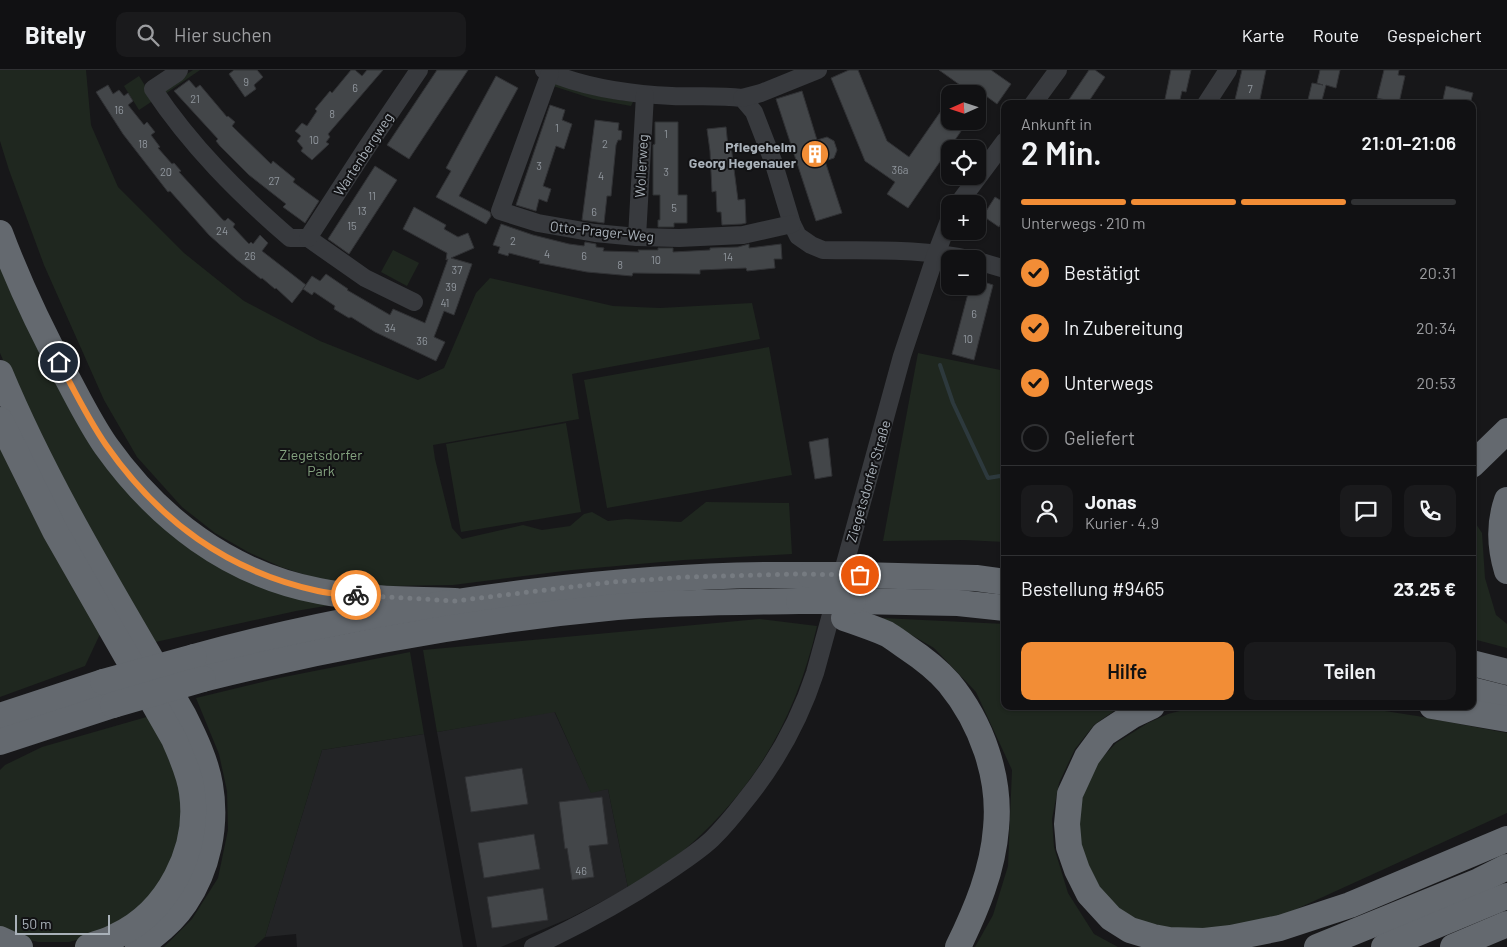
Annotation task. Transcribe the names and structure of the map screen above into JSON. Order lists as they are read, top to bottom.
{
  "streets": {
    "street": [
      "Wartenbergweg",
      "Wollerweg",
      "Otto-Prager-Weg",
      "Ziegetsdorfer Straße"
    ]
  },
  "crossings": [
    ["Wollerweg", "Otto-Prager-Weg"]
  ],
  "parks": ["Ziegetsdorfer Park"],
  "places": {
    "building": ["Pflegeheim Georg Hegenauer"]
  },
  "house_numbers": [
    "9",
    "6",
    "7",
    "21",
    "16",
    "8",
    "1",
    "1",
    "10",
    "18",
    "2",
    "3",
    "36a",
    "20",
    "3",
    "4",
    "27",
    "11",
    "5",
    "13",
    "6",
    "15",
    "24",
    "2",
    "4",
    "26",
    "6",
    "14",
    "10",
    "8",
    "37",
    "39",
    "41",
    "6",
    "34",
    "10",
    "36",
    "46"
  ],
  "scale_bar": "50 m",
  "north": "left",
  "page": {
    "header": "Bitely",
    "search": "Hier suchen",
    "nav": ["Karte", "Route", "Gespeichert"],
    "map_buttons": ["+", "−"],
    "heading": ["2 Min.", "Ankunft in", "21:01–21:06"],
    "panel": [
      "Jonas",
      "Kurier · 4.9",
      "Bestellung #9465",
      "23.25 €"
    ],
    "bar": "Unterwegs · 210 m",
    "list": [
      ["Bestätigt", "20:31"],
      ["In Zubereitung", "20:34"],
      ["Unterwegs", "20:53"],
      "Geliefert"
    ],
    "buttons": ["Hilfe", "Teilen"],
    "scale": "50 m"
  }
}
